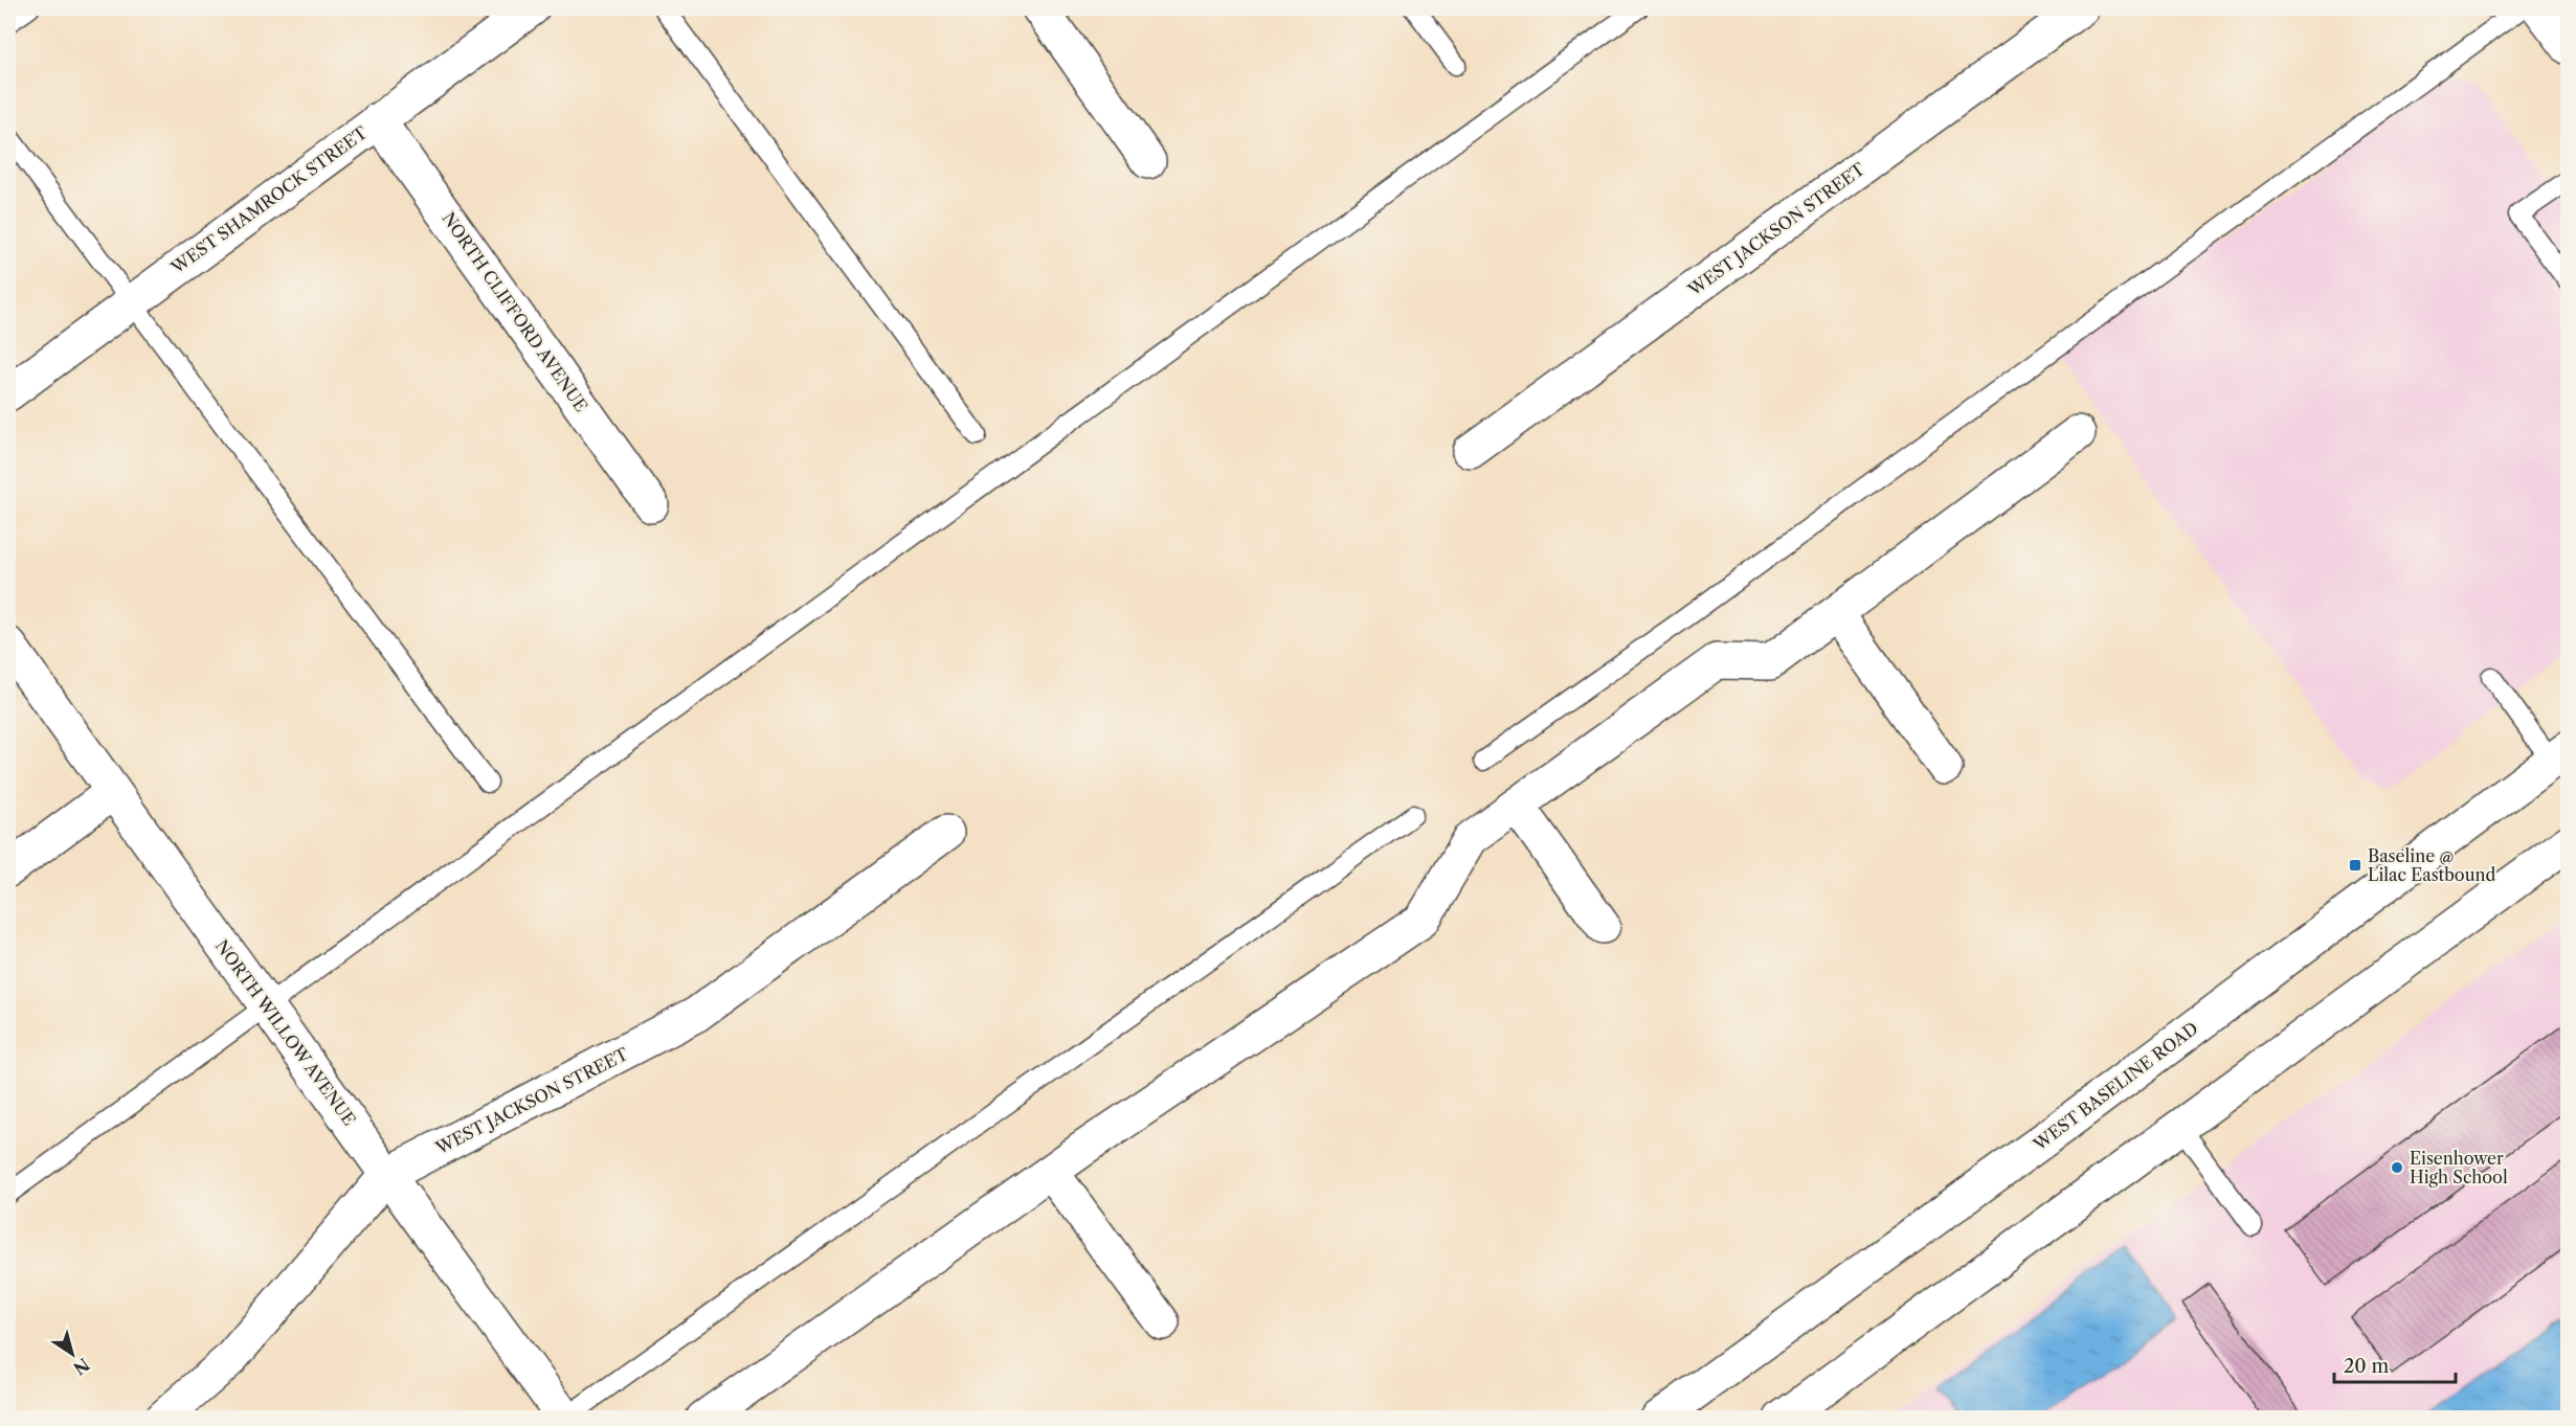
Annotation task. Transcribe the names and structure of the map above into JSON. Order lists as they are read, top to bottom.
{
  "streets": {
    "street": [
      "WEST SHAMROCK STREET",
      "WEST JACKSON STREET",
      "NORTH CLIFFORD AVENUE",
      "NORTH WILLOW AVENUE",
      "WEST BASELINE ROAD"
    ]
  },
  "crossings": [
    ["WEST SHAMROCK STREET", "NORTH CLIFFORD AVENUE"],
    ["WEST JACKSON STREET", "NORTH WILLOW AVENUE"]
  ],
  "places": {
    "transit": ["Baseline @ Lilac Eastbound"],
    "other": ["Eisenhower High School"]
  },
  "scale_bar": "20 m",
  "north": "bottom right"
}
